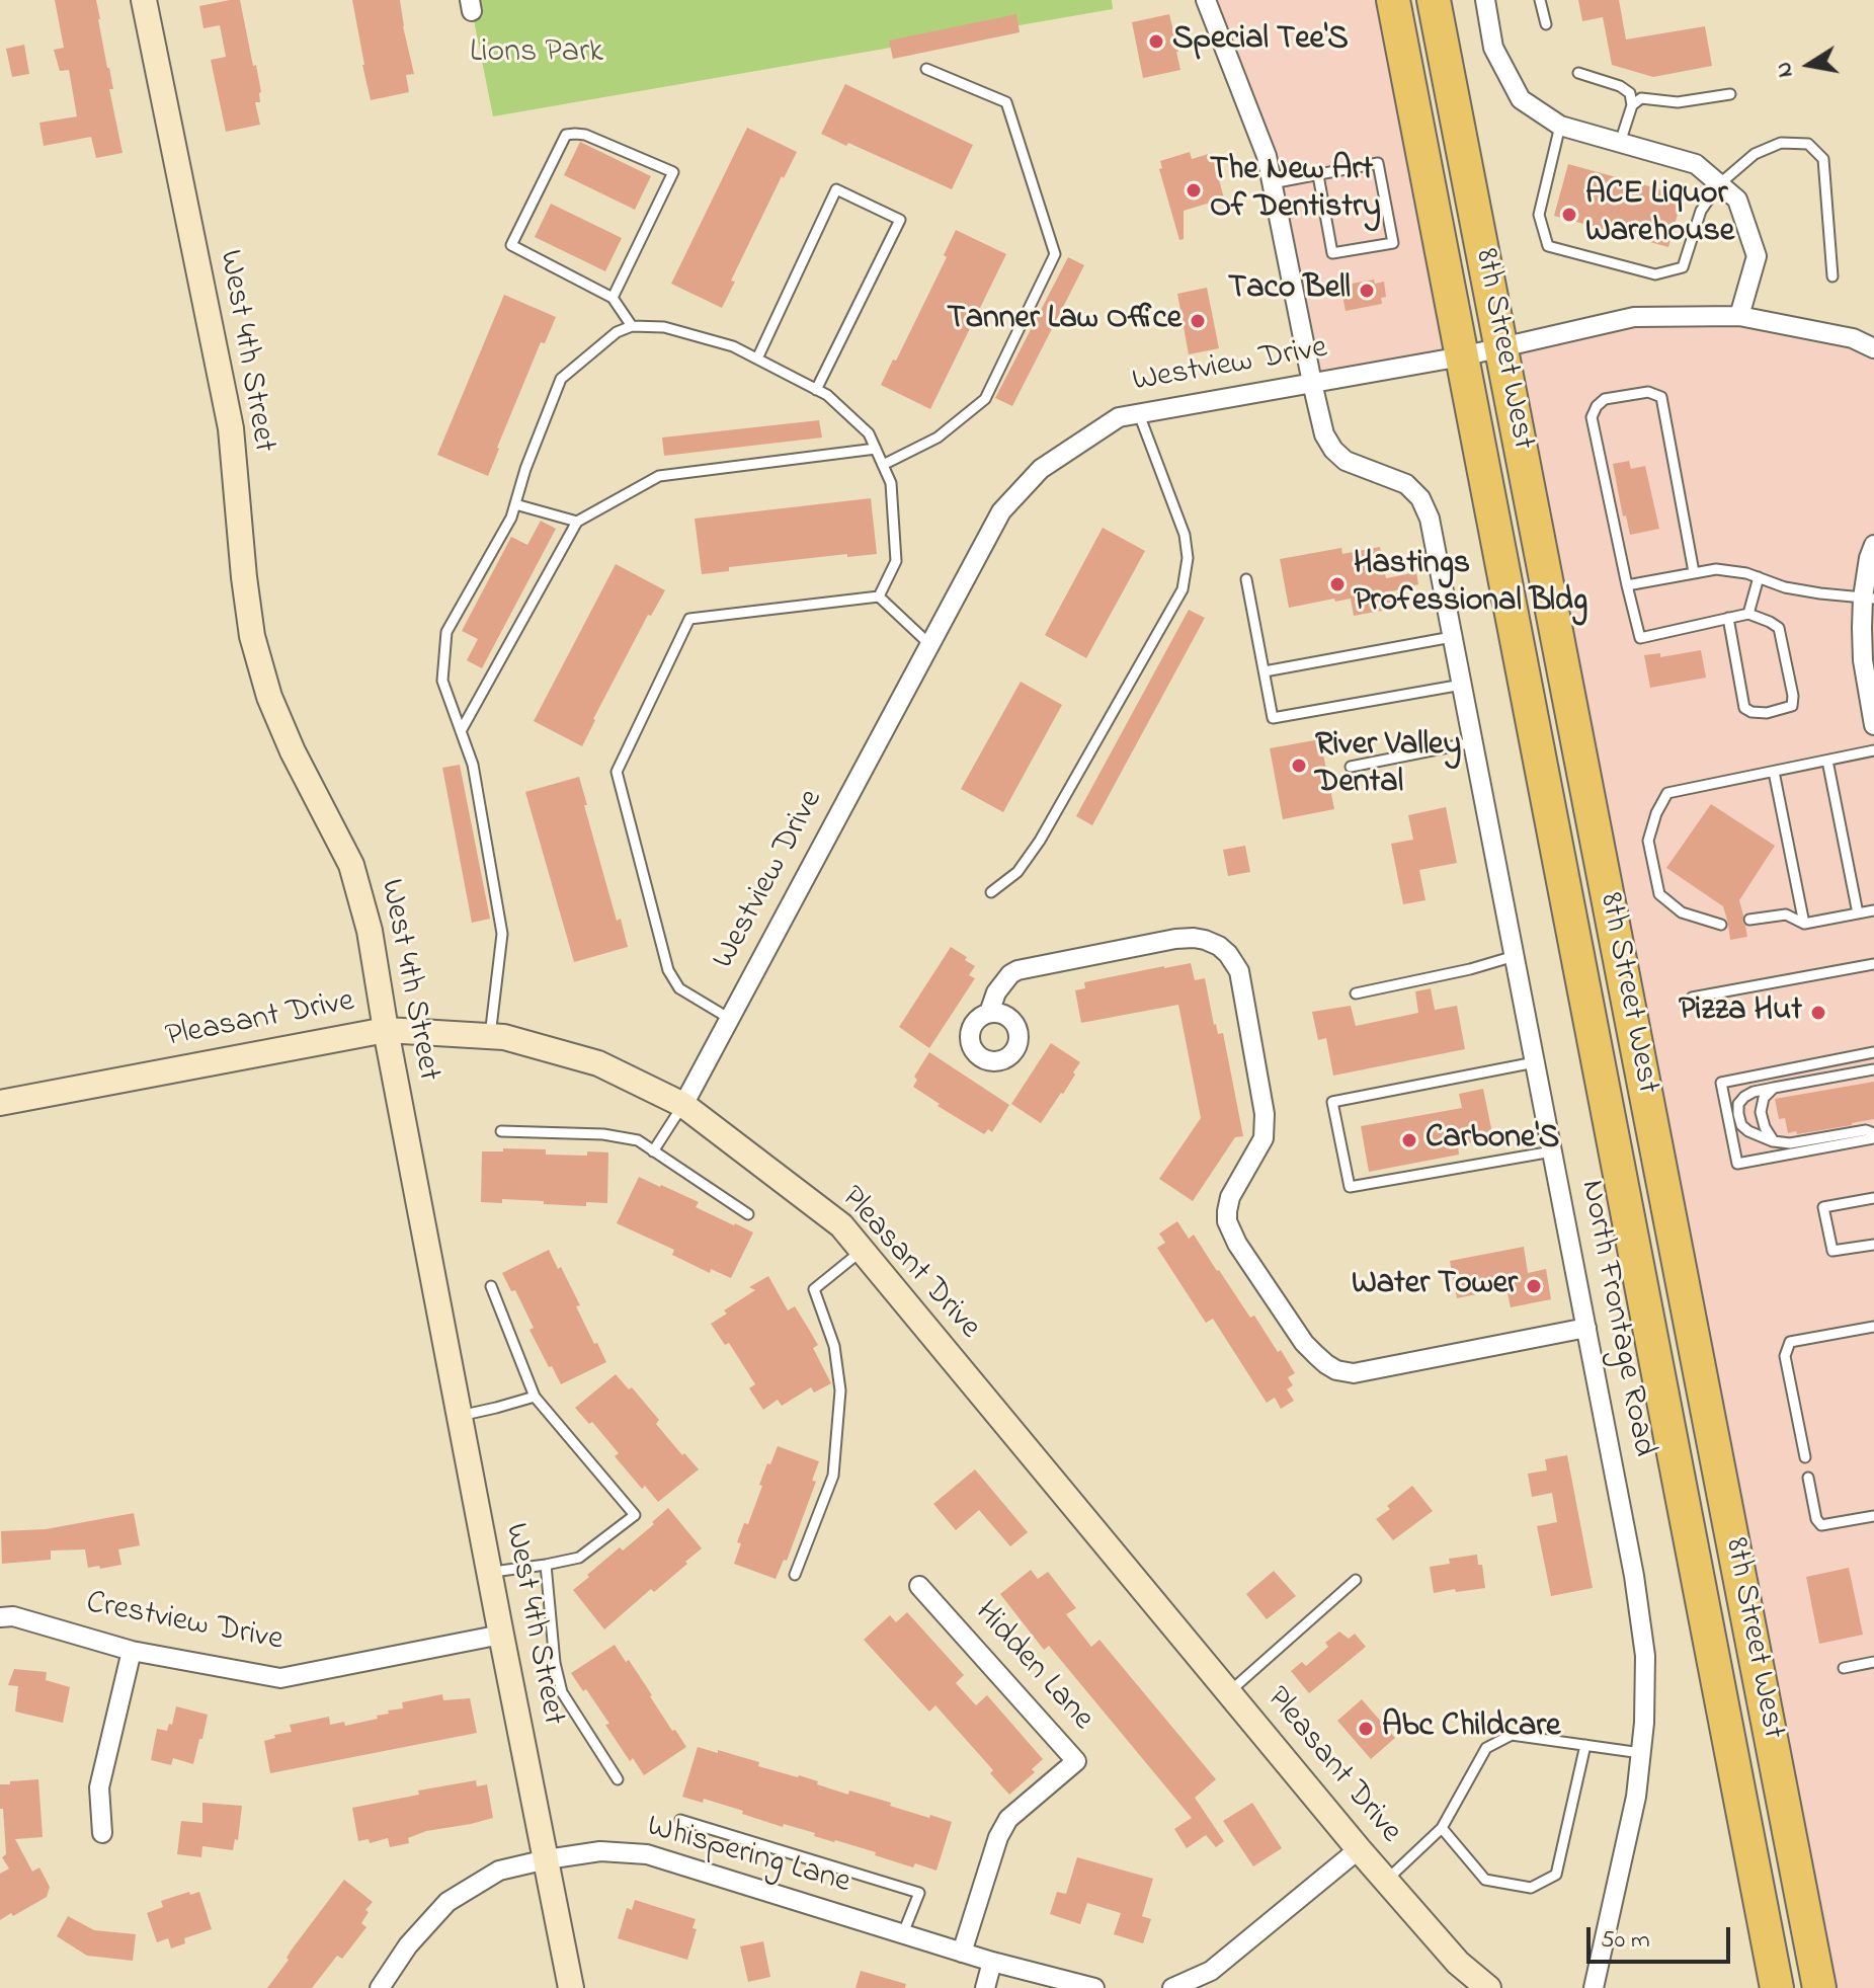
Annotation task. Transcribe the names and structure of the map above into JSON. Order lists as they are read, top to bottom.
{
  "streets": {
    "highway": ["8th Street West"],
    "street": [
      "West 4th Street",
      "Westview Drive",
      "Pleasant Drive",
      "North Frontage Road",
      "Crestview Drive",
      "Hidden Lane",
      "Whispering Lane"
    ]
  },
  "crossings": [
    ["8th Street West", "Westview Drive"],
    ["West 4th Street", "Pleasant Drive"],
    ["West 4th Street", "Crestview Drive"],
    ["West 4th Street", "Whispering Lane"],
    ["Westview Drive", "Pleasant Drive"],
    ["Westview Drive", "North Frontage Road"],
    ["Hidden Lane", "Whispering Lane"]
  ],
  "parks": ["Lions Park"],
  "places": [
    "Special Tee'S",
    "The New Art Of Dentistry",
    "ACE Liquor Warehouse",
    "Taco Bell",
    "Tanner Law Office",
    "Hastings Professional Bldg",
    "River Valley Dental",
    "Pizza Hut",
    "Carbone'S",
    "Water Tower",
    "Abc Childcare"
  ],
  "scale_bar": "50 m",
  "north": "left"
}
